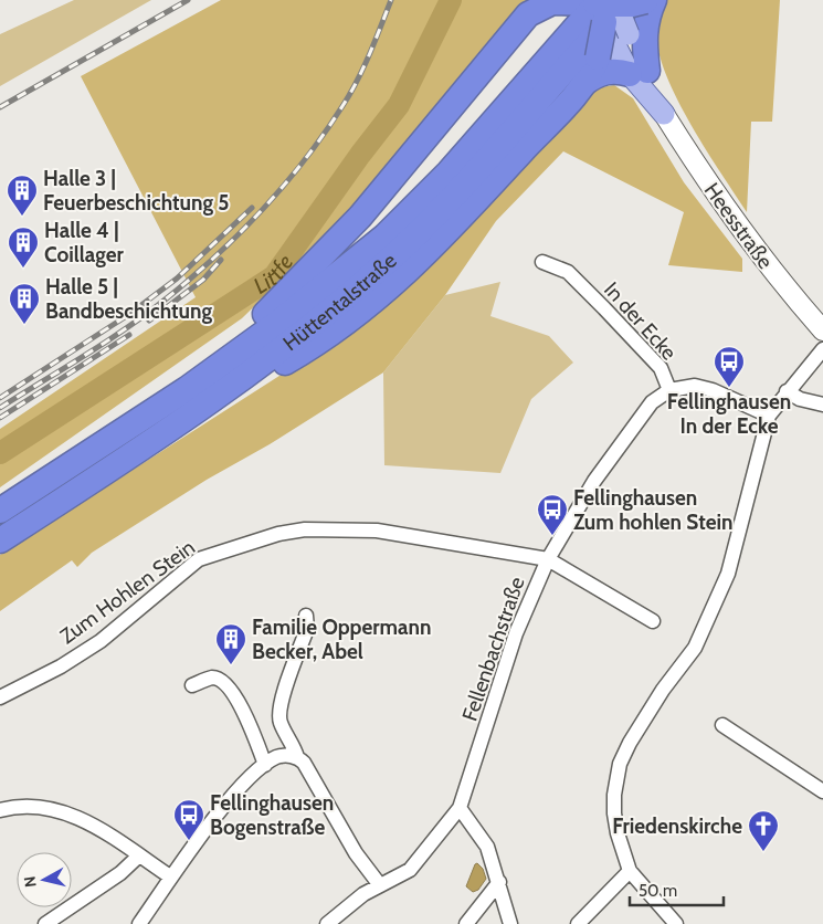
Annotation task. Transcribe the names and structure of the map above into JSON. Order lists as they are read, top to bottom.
{
  "streets": {
    "highway": ["Hüttentalstraße"],
    "main road": ["Heesstraße"],
    "street": ["In der Ecke", "Zum Hohlen Stein", "Fellenbachstraße"]
  },
  "crossings": [
    ["Heesstraße", "Hüttentalstraße"],
    ["In der Ecke", "Fellenbachstraße"],
    ["Zum Hohlen Stein", "Fellenbachstraße"]
  ],
  "water": ["Littfe"],
  "places": {
    "building": [
      "Halle 3 | Feuerbeschichtung 5",
      "Halle 4 | Coillager",
      "Halle 5 | Bandbeschichtung",
      "Familie Oppermann Becker, Abel"
    ],
    "bus stop": ["Fellinghausen In der Ecke", "Fellinghausen Zum hohlen Stein", "Fellinghausen Bogenstraße"],
    "church": ["Friedenskirche"]
  },
  "scale_bar": "50 m",
  "north": "left"
}
